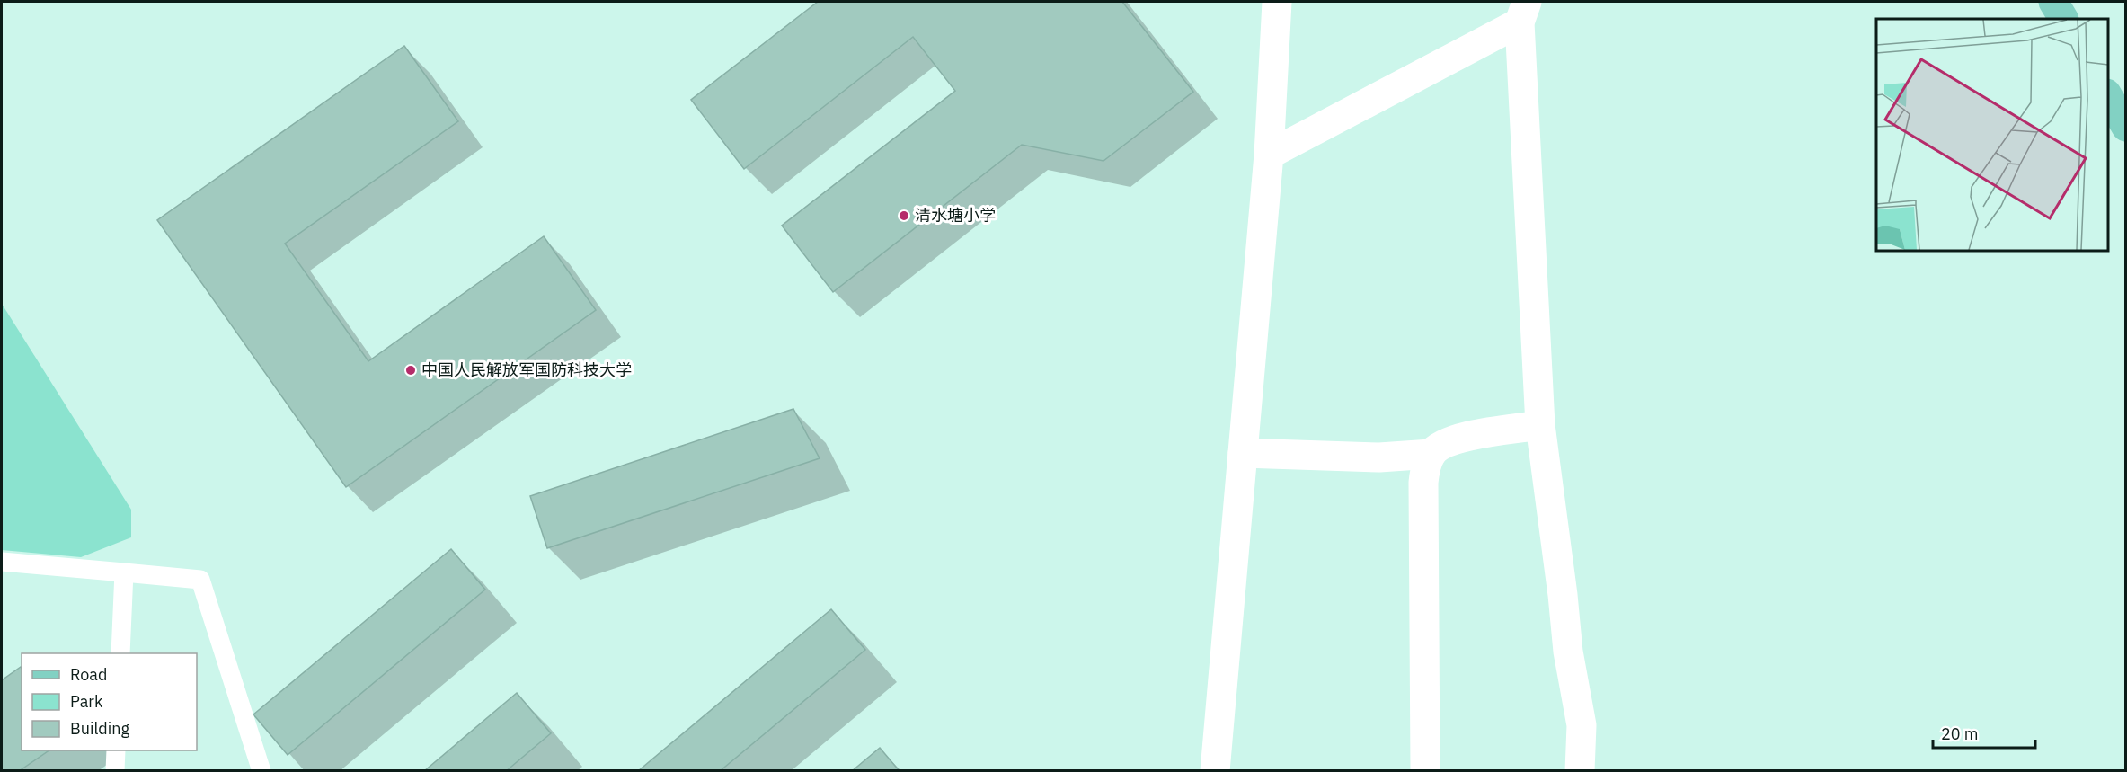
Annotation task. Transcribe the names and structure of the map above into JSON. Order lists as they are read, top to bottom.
{
  "places": ["清水塘小学", "中国人民解放军国防科技大学"],
  "legend": ["Road", "Park", "Building"],
  "scale_bar": "20 m"
}
